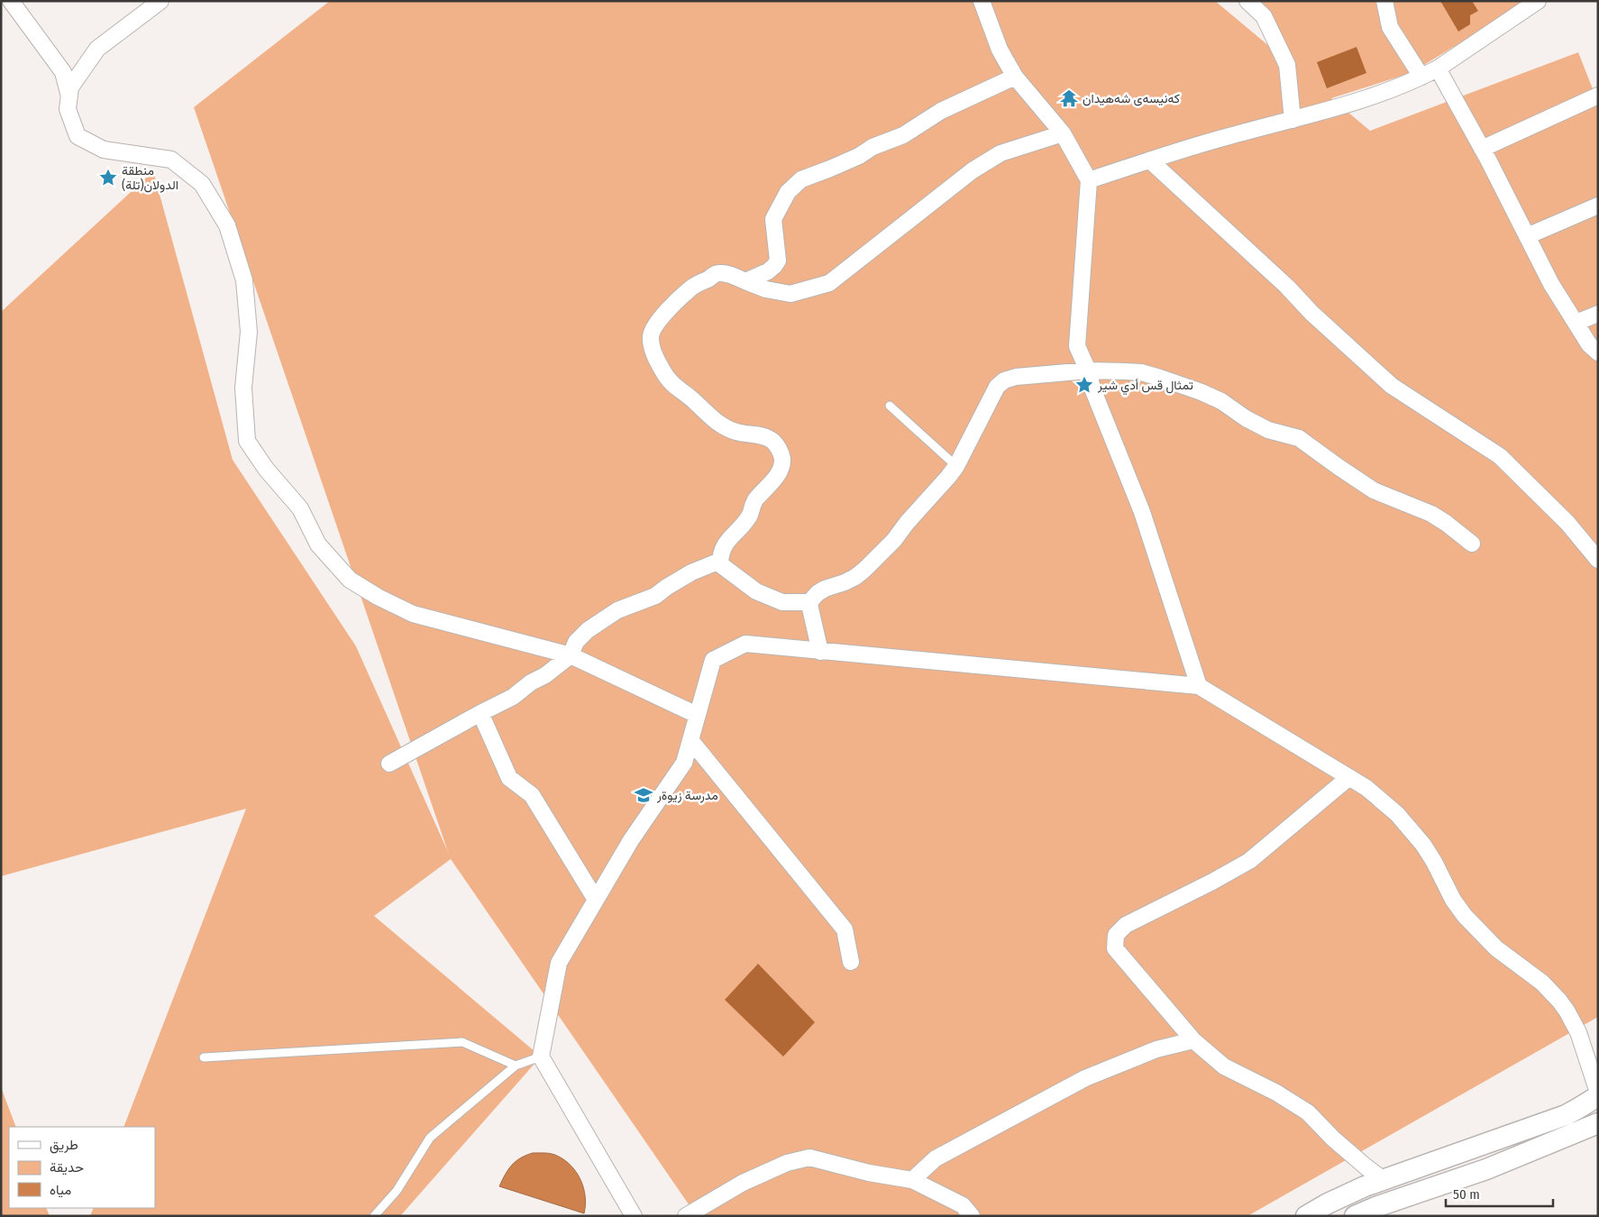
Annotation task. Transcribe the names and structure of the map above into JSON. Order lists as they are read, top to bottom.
{
  "places": {
    "temple": ["کەنیسەی شەهیدان"],
    "place": ["منطقة الدولان(تلة)", "تمثال قس أدي شير"],
    "school or university": ["مدرسة زيوةر"]
  },
  "legend": ["طريق", "حديقة", "مياه"],
  "scale_bar": "50 m"
}
